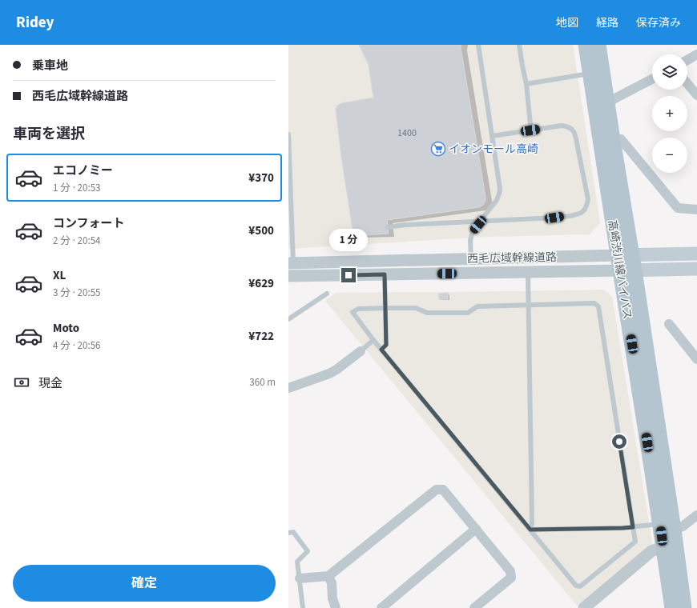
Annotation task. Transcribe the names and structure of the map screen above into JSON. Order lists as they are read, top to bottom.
{
  "streets": {
    "main road": ["西毛広域幹線道路", "高崎渋川線バイパス"]
  },
  "crossings": [
    ["西毛広域幹線道路", "高崎渋川線バイパス"]
  ],
  "places": {
    "supermarket": ["イオンモール高崎"]
  },
  "house_numbers": ["1400"],
  "page": {
    "header": "Ridey",
    "nav": ["地図", "経路", "保存済み"],
    "banner": ["乗車地", "西毛広域幹線道路"],
    "map_buttons": ["+", "−"],
    "heading": "車両を選択",
    "list": [
      {
        "name": "エコノミー",
        "note": "1 分 · 20:53",
        "value": "¥370"
      },
      {
        "name": "コンフォート",
        "note": "2 分 · 20:54",
        "value": "¥500"
      },
      {
        "name": "XL",
        "note": "3 分 · 20:55",
        "value": "¥629"
      },
      {
        "name": "Moto",
        "note": "4 分 · 20:56",
        "value": "¥722"
      }
    ],
    "bubble": "1 分",
    "pay": ["現金", "360 m"],
    "buttons": "確定"
  }
}
